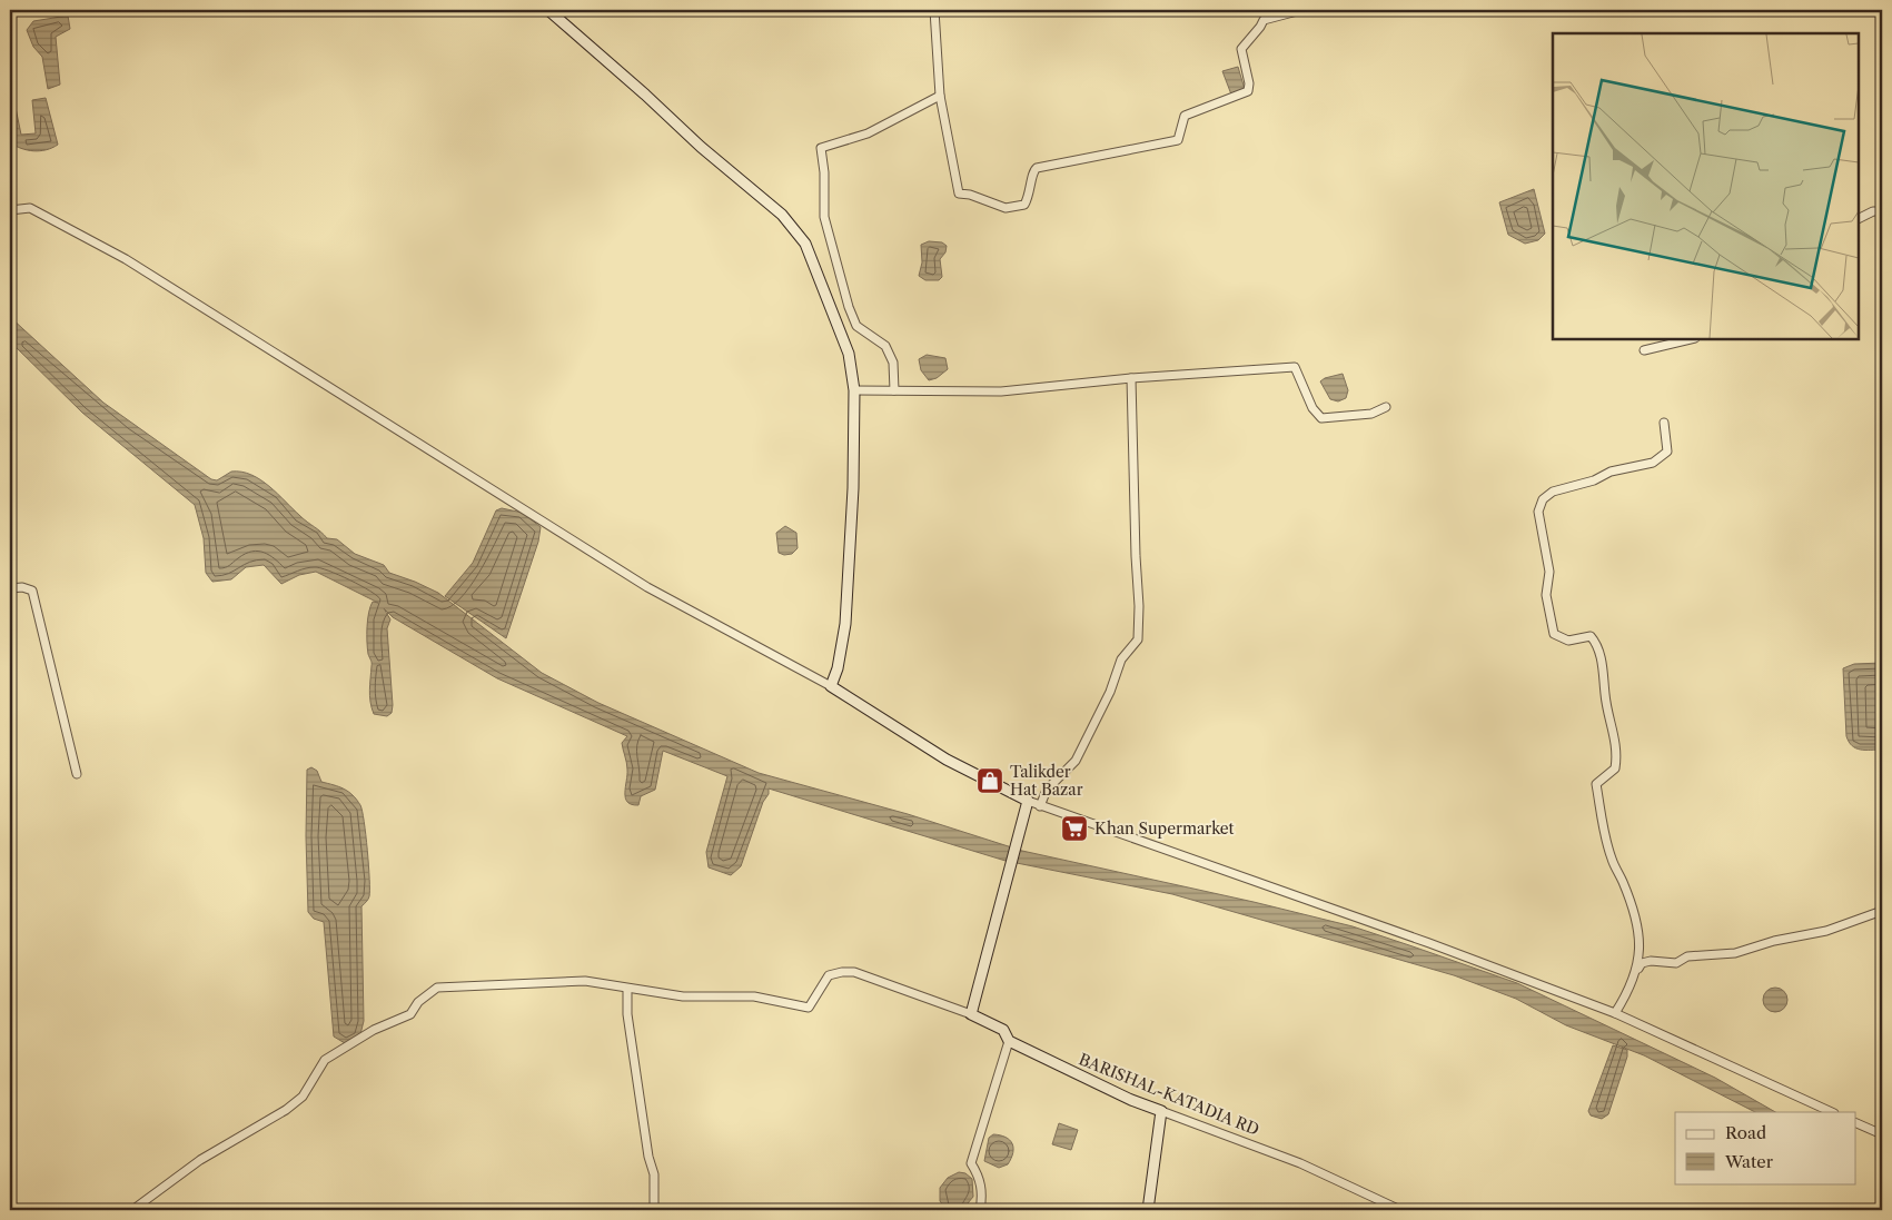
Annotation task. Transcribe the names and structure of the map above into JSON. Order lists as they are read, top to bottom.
{
  "streets": {
    "main road": ["BARISHAL-KATADIA RD"]
  },
  "places": {
    "shop": ["Talikder Hat Bazar"],
    "supermarket": ["Khan Supermarket"]
  },
  "legend": ["Road", "Water"]
}
